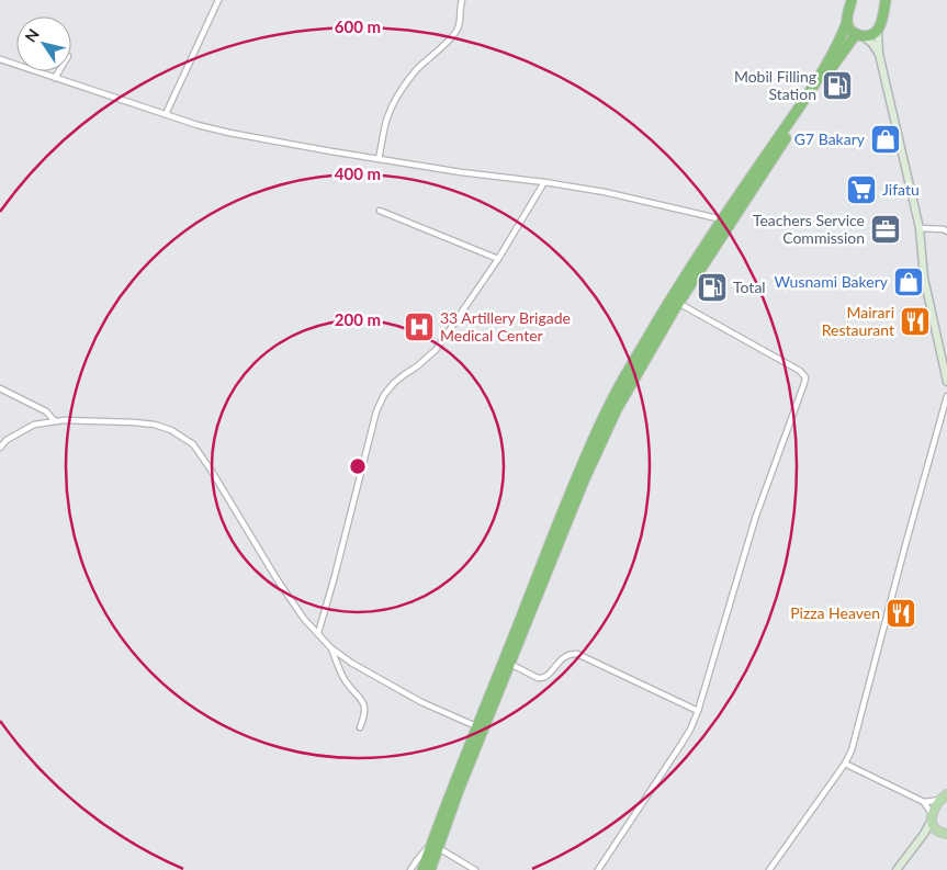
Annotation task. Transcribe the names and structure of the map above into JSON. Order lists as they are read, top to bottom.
{
  "places": {
    "fuel station": ["Mobil Filling Station", "Total"],
    "shop": ["G7 Bakary", "Wusnami Bakery"],
    "supermarket": ["Jifatu"],
    "office": ["Teachers Service Commission"],
    "restaurant": ["Mairari Restaurant", "Pizza Heaven"],
    "hospital": ["33 Artillery Brigade Medical Center"]
  },
  "north": "top left",
  "rings": ["600 m", "400 m", "200 m"]
}
